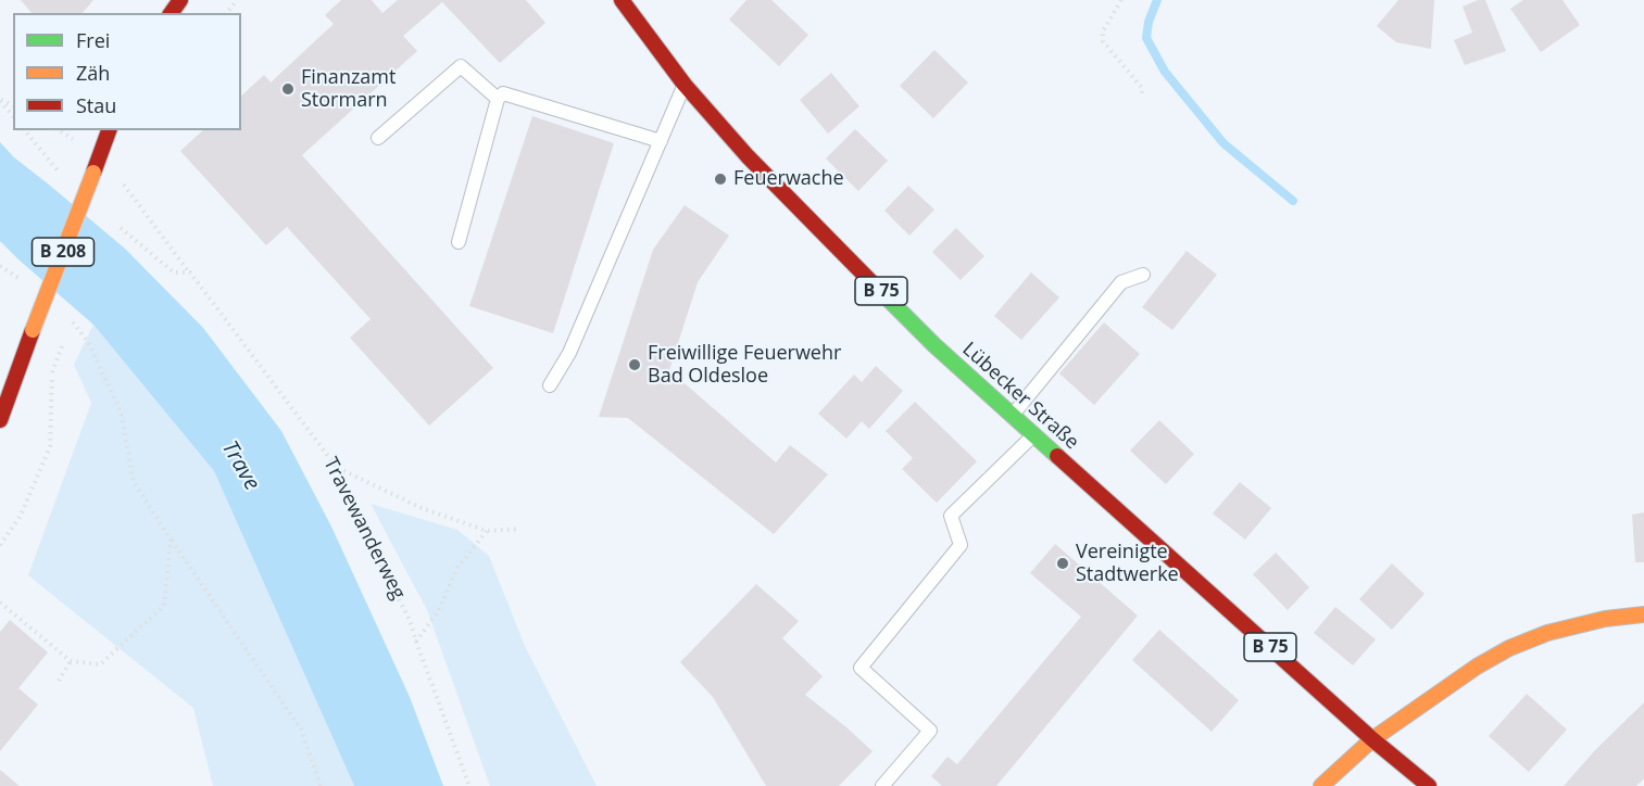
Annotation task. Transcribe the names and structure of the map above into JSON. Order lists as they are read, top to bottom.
{
  "streets": {
    "main road": ["B 208", "B 75", "Lübecker Straße"],
    "path": ["Travewanderweg"]
  },
  "water": ["Trave"],
  "places": [
    "Finanzamt Stormarn",
    "Feuerwache",
    "Freiwillige Feuerwehr Bad Oldesloe",
    "Vereinigte Stadtwerke"
  ],
  "legend": ["Frei", "Zäh", "Stau"]
}
